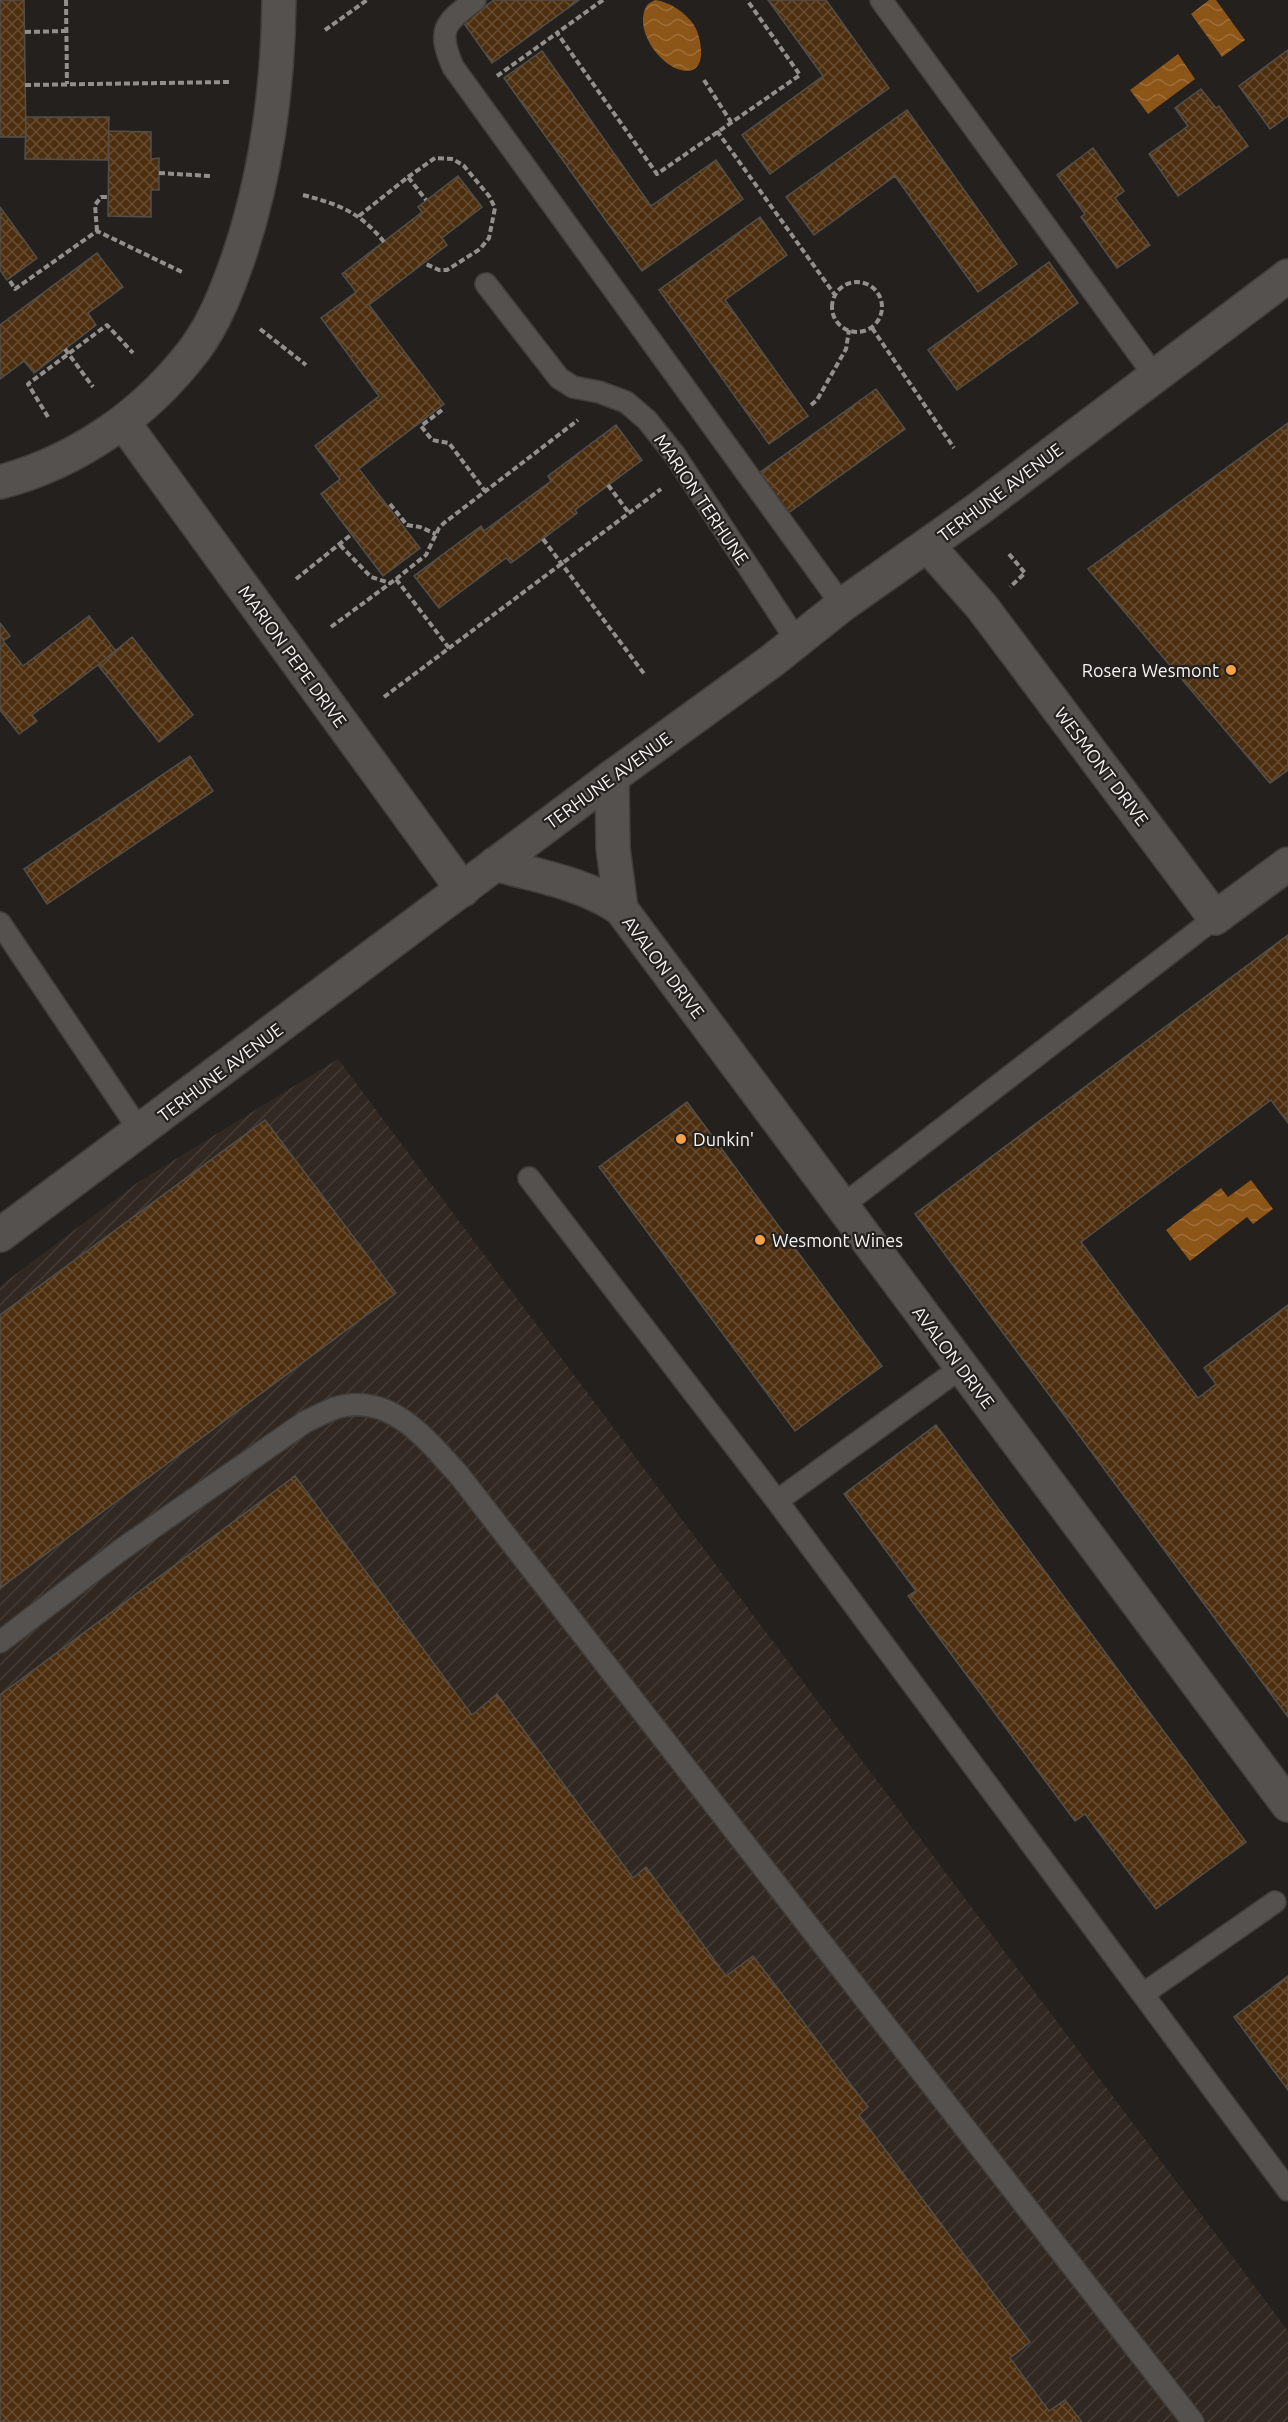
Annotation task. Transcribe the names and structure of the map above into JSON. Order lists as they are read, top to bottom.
{
  "streets": {
    "street": [
      "TERHUNE AVENUE",
      "MARION PEPE DRIVE",
      "WESMONT DRIVE",
      "AVALON DRIVE"
    ],
    "lane": ["MARION TERHUNE"]
  },
  "crossings": [
    ["TERHUNE AVENUE", "MARION TERHUNE"],
    ["TERHUNE AVENUE", "MARION PEPE DRIVE"],
    ["TERHUNE AVENUE", "WESMONT DRIVE"],
    ["TERHUNE AVENUE", "AVALON DRIVE"]
  ],
  "places": ["Rosera Wesmont", "Dunkin'", "Wesmont Wines"]
}
